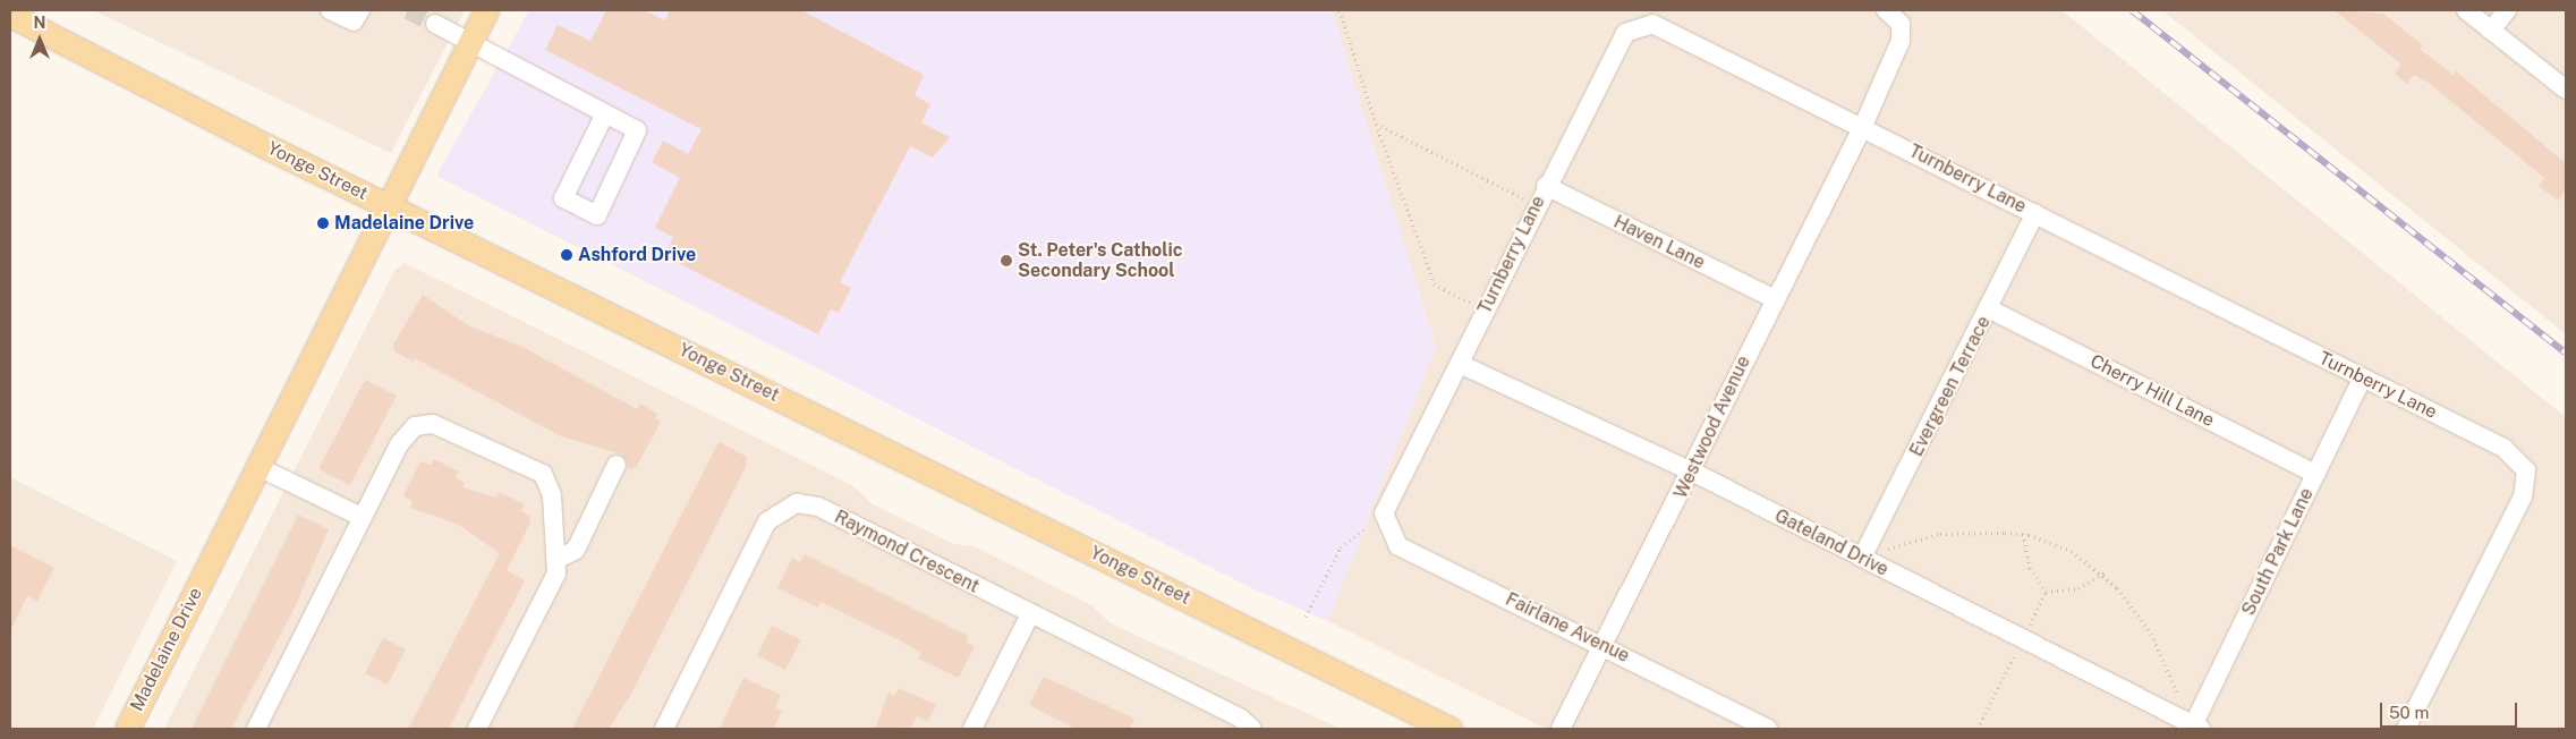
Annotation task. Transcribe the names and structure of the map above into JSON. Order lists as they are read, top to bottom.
{
  "streets": {
    "main road": ["Yonge Street", "Madelaine Drive"],
    "street": [
      "Turnberry Lane",
      "Haven Lane",
      "Evergreen Terrace",
      "Cherry Hill Lane",
      "Westwood Avenue",
      "Gateland Drive",
      "Raymond Crescent",
      "South Park Lane",
      "Fairlane Avenue"
    ]
  },
  "crossings": [
    ["Yonge Street", "Madelaine Drive"],
    ["Turnberry Lane", "Haven Lane"],
    ["Turnberry Lane", "Evergreen Terrace"],
    ["Turnberry Lane", "Westwood Avenue"],
    ["Turnberry Lane", "Gateland Drive"],
    ["Turnberry Lane", "South Park Lane"],
    ["Turnberry Lane", "Fairlane Avenue"],
    ["Haven Lane", "Westwood Avenue"],
    ["Evergreen Terrace", "Cherry Hill Lane"],
    ["Evergreen Terrace", "Gateland Drive"],
    ["Cherry Hill Lane", "South Park Lane"],
    ["Westwood Avenue", "Gateland Drive"],
    ["Westwood Avenue", "Fairlane Avenue"],
    ["Gateland Drive", "South Park Lane"]
  ],
  "places": ["Madelaine Drive", "Ashford Drive", "St. Peter's Catholic Secondary School"],
  "scale_bar": "50 m",
  "north": "top"
}
